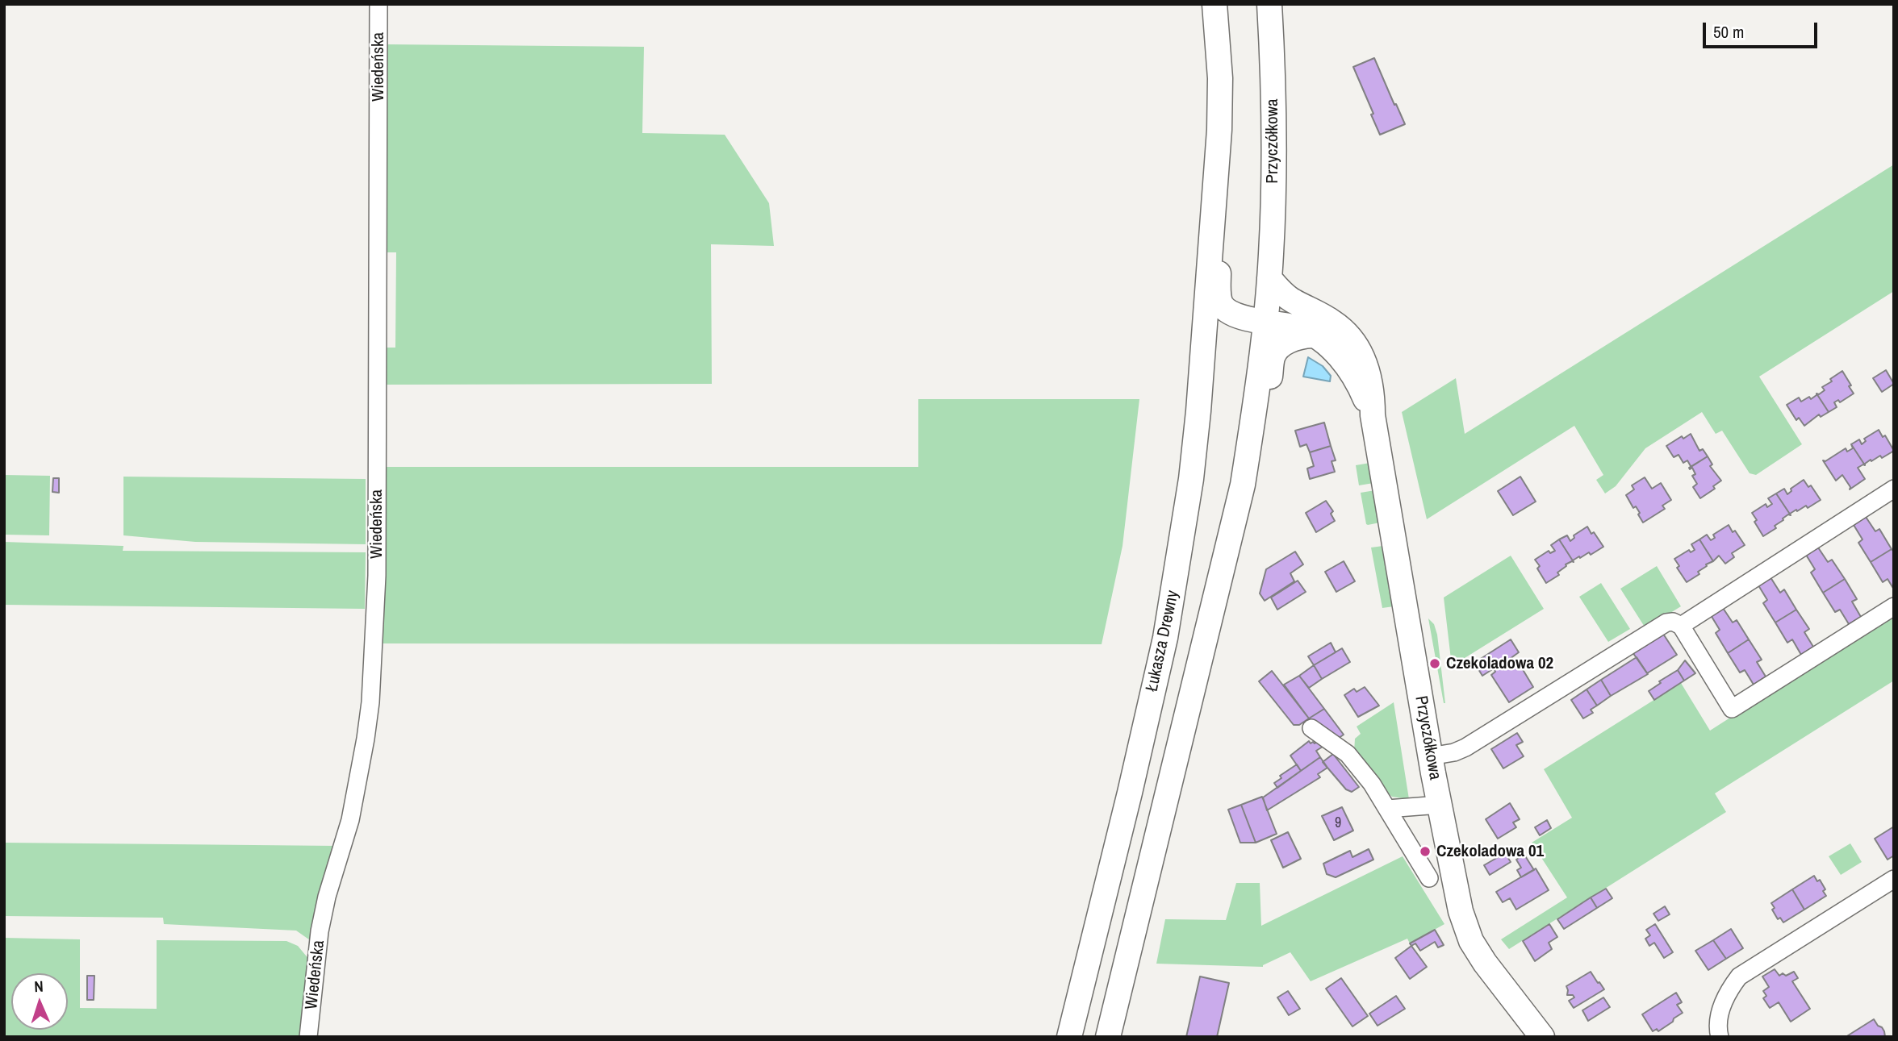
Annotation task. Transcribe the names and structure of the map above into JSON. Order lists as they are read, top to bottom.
{
  "streets": {
    "main road": ["Przyczółkowa", "Łukasza Drewny"],
    "street": ["Wiedeńska"]
  },
  "places": ["Czekoladowa 02", "Czekoladowa 01"],
  "house_numbers": ["9"],
  "scale_bar": "50 m",
  "north": "top"
}
